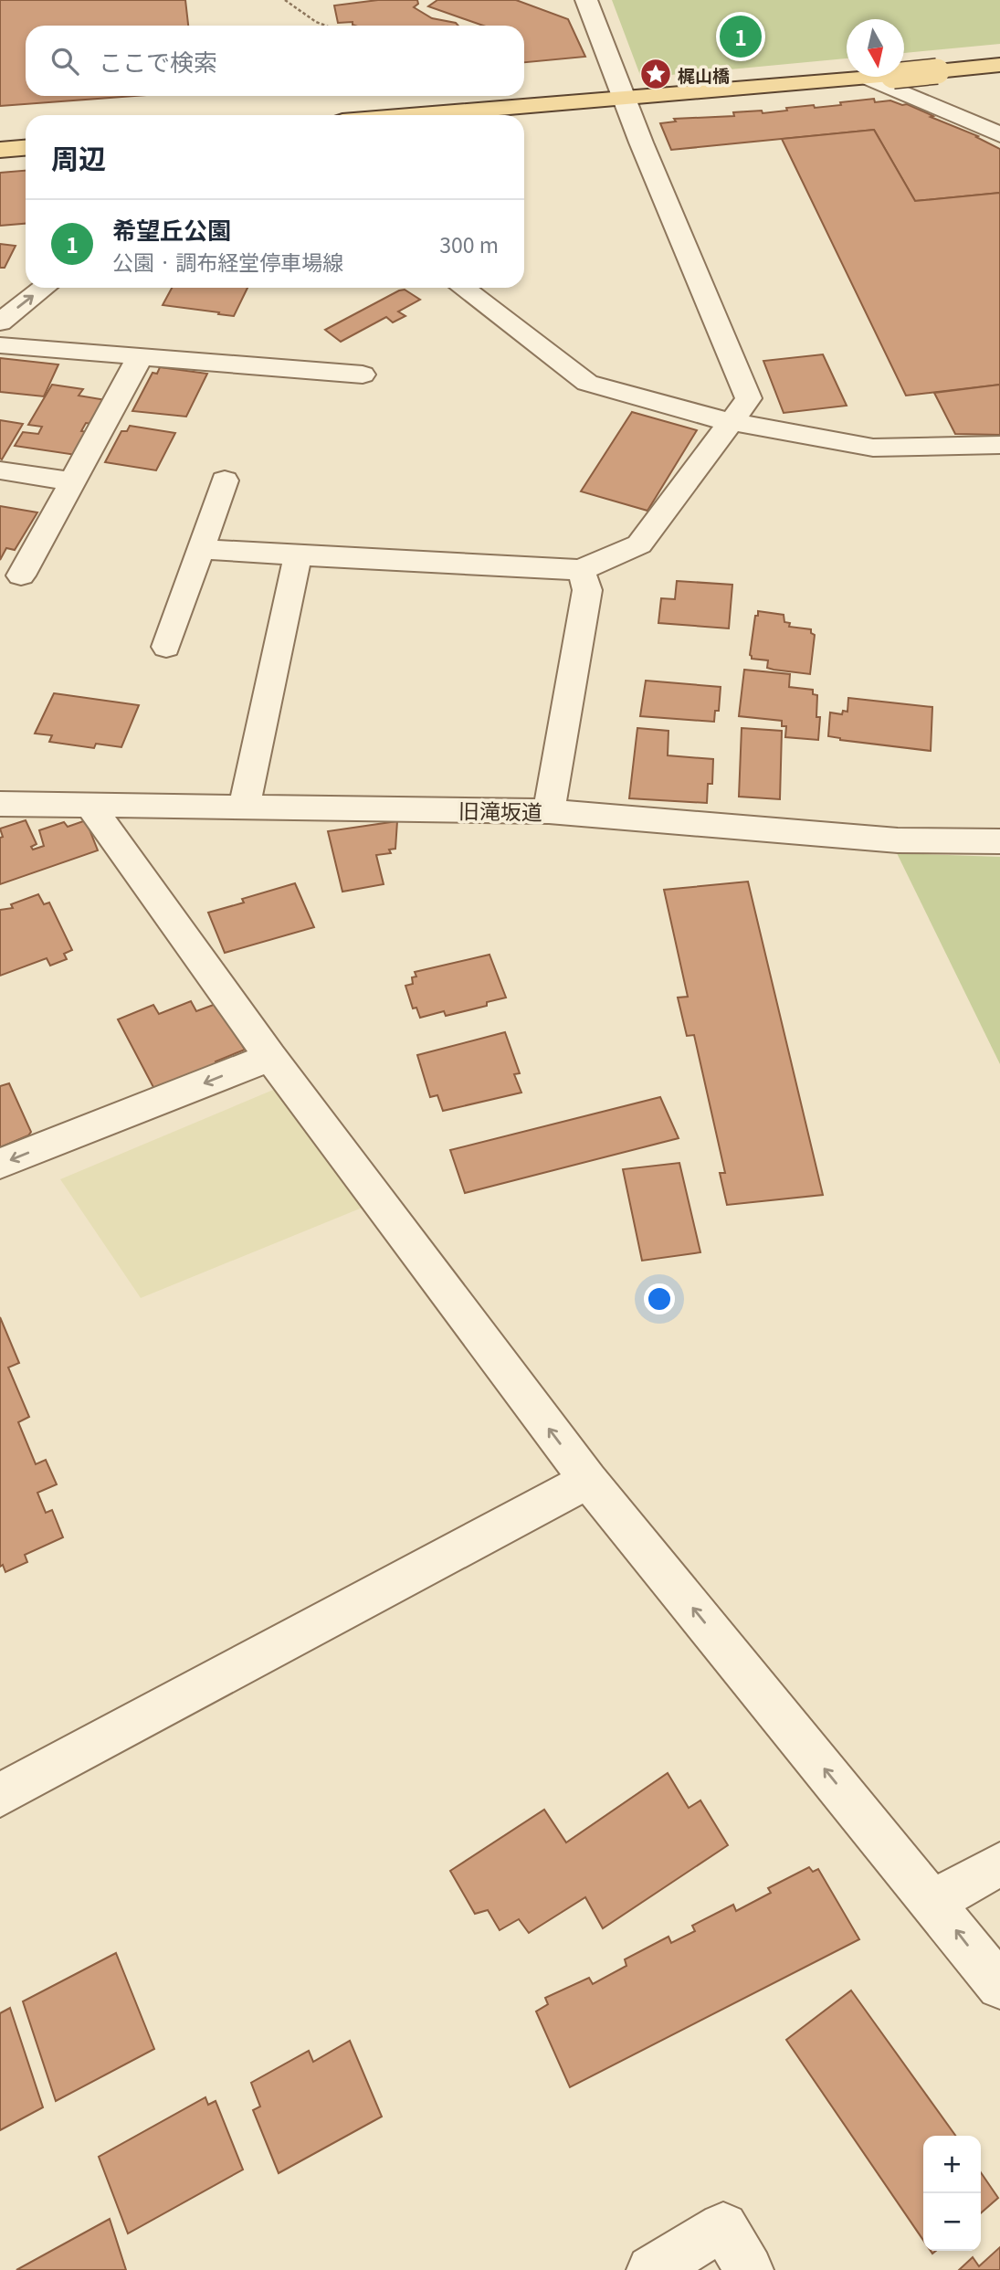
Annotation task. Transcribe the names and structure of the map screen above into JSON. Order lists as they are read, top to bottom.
{
  "streets": {
    "street": ["旧滝坂道"]
  },
  "places": {
    "place": ["梶山橋"]
  },
  "north": "bottom",
  "page": {
    "pins": "1",
    "search": "ここで検索",
    "heading": "周辺",
    "list": [
      {
        "mark": "1",
        "name": "希望丘公園",
        "note": "公園 · 調布経堂停車場線",
        "value": "300 m"
      }
    ],
    "map_buttons": ["+", "−"]
  }
}
